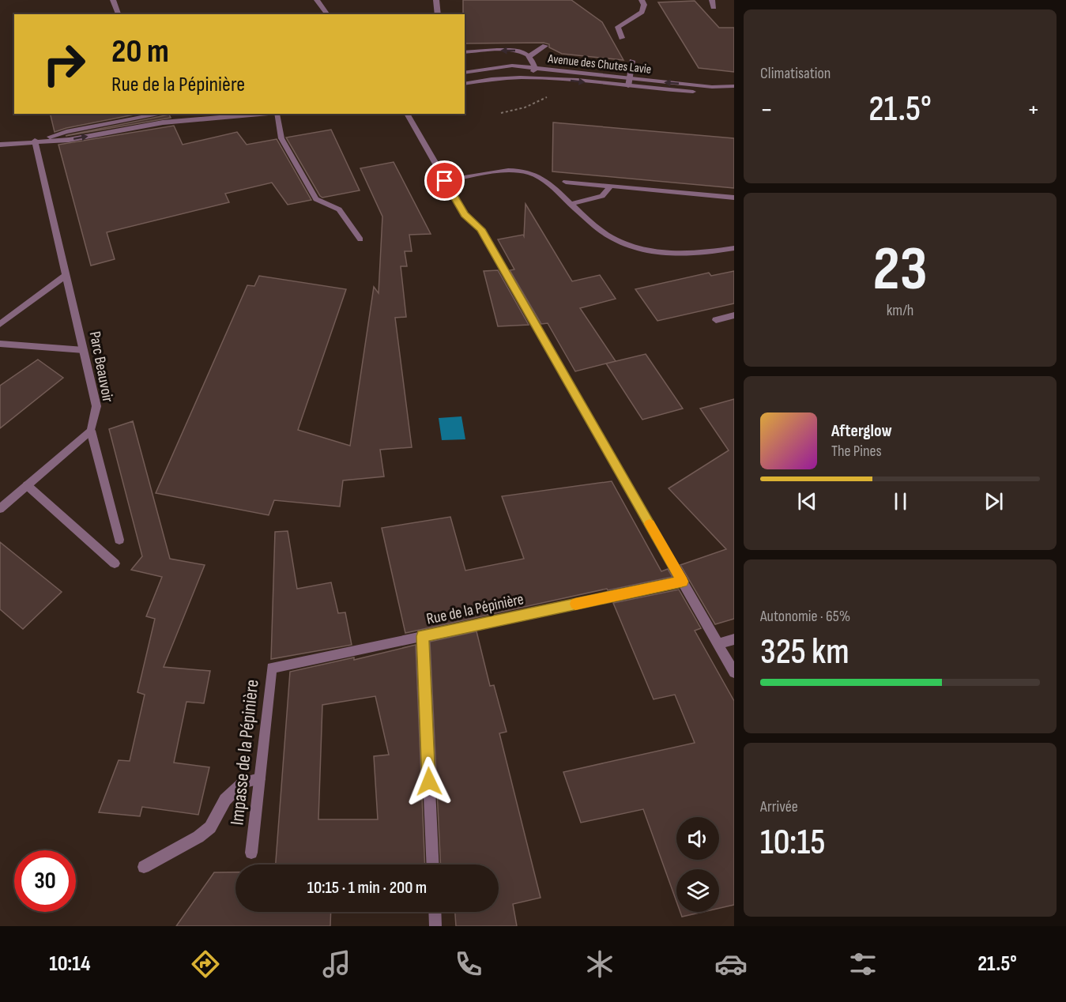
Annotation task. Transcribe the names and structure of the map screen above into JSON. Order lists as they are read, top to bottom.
{
  "streets": {
    "street": [
      "Avenue des Chutes Lavie",
      "Parc Beauvoir",
      "Rue de la Pépinière",
      "Impasse de la Pépinière"
    ]
  },
  "crossings": [
    ["Rue de la Pépinière", "Impasse de la Pépinière"]
  ],
  "page": {
    "tile": [
      "Climatisation",
      ["23", "km/h"],
      ["Autonomie · 65%", "325 km"],
      ["Arrivée", "10:15"]
    ],
    "turn": ["20 m", "Rue de la Pépinière"],
    "heat": ["−", "21.5°", "+"],
    "song": ["Afterglow", "The Pines"],
    "limit": "30",
    "trip": "10:15 · 1 min · 200 m",
    "tabs": ["10:14", "21.5°"]
  }
}
